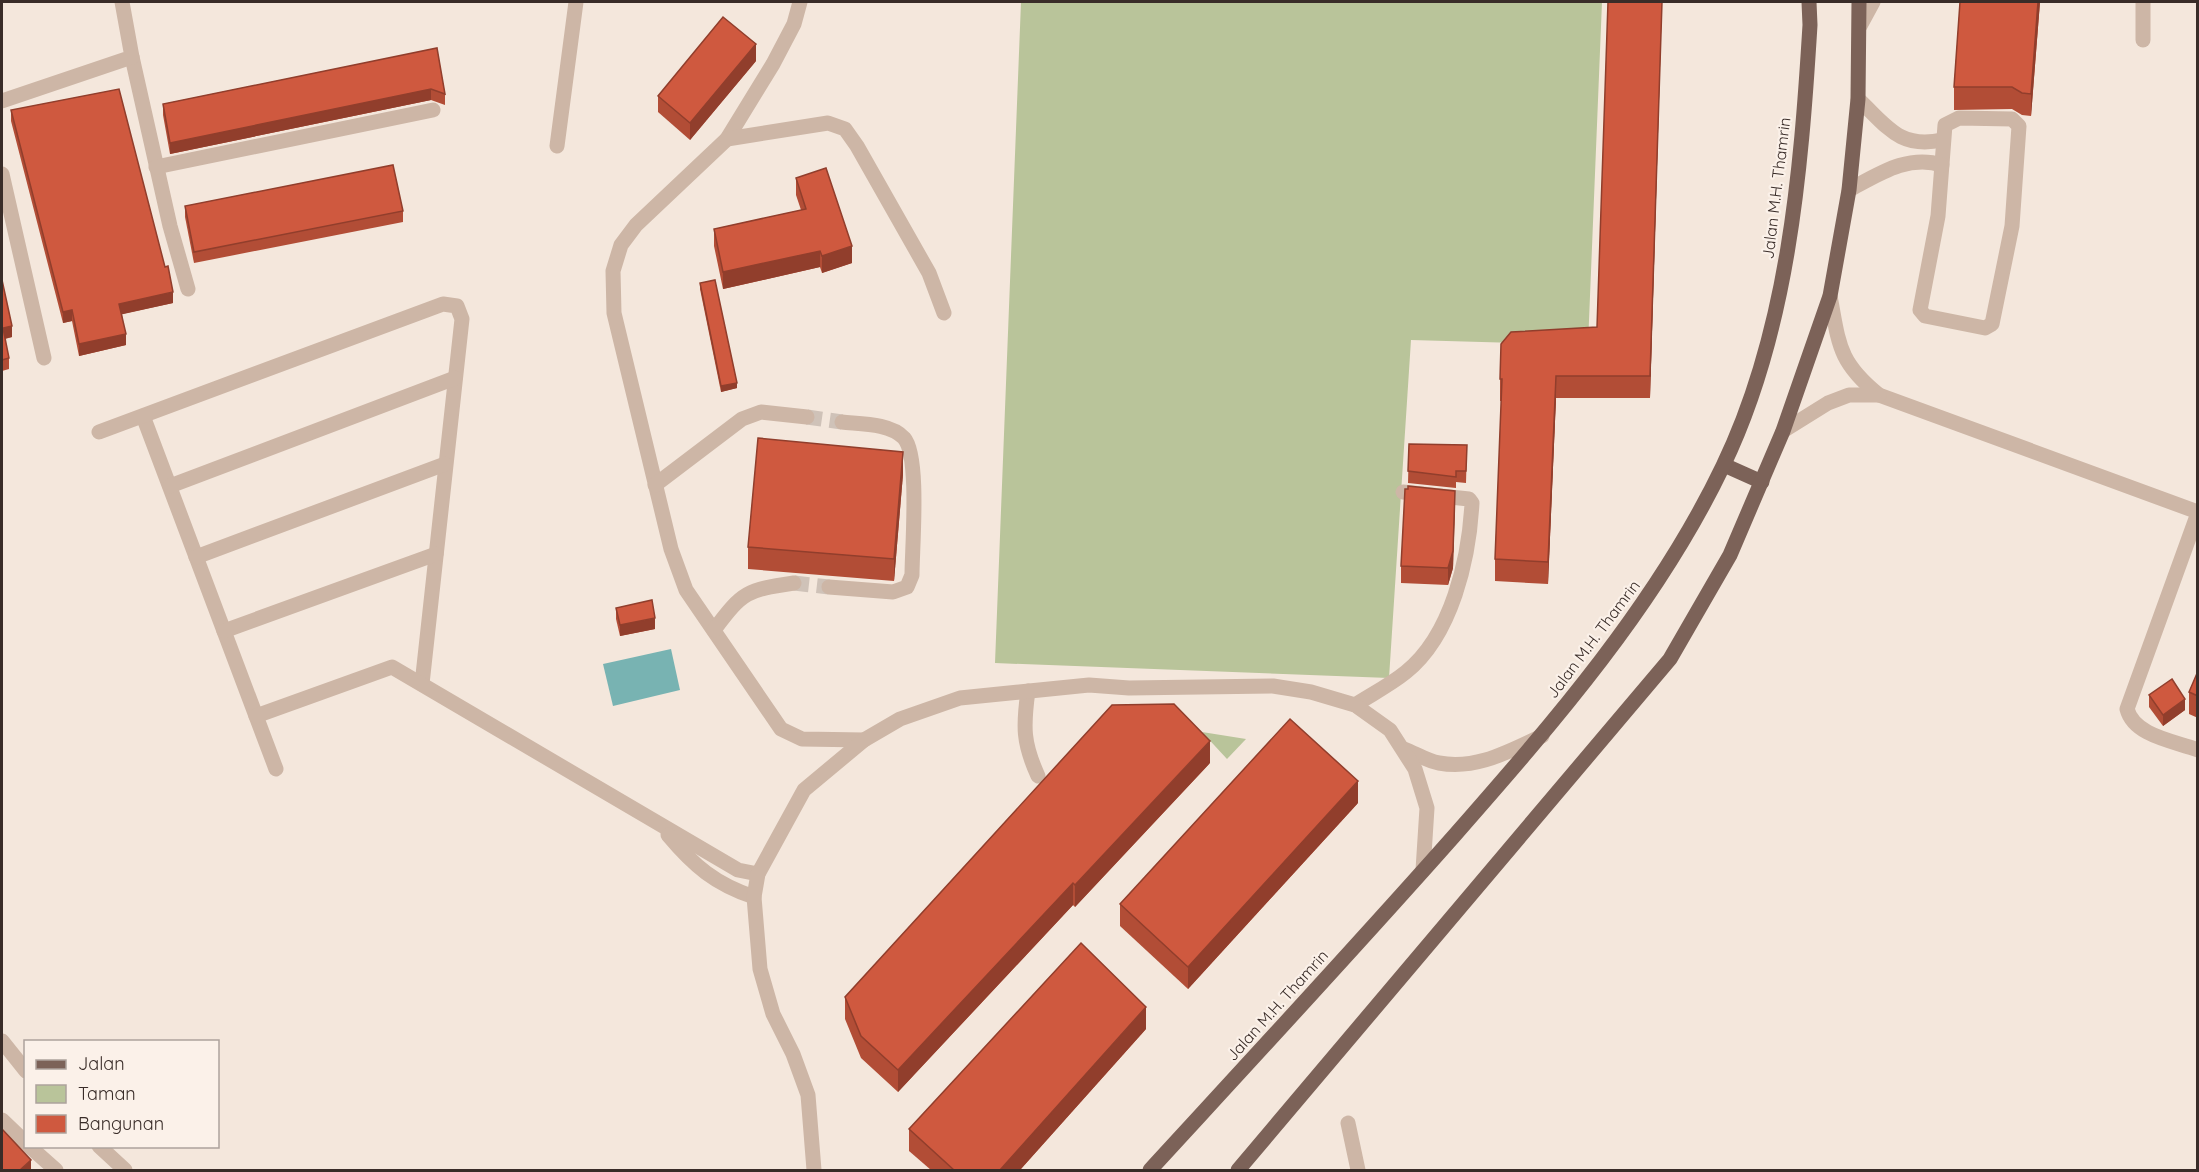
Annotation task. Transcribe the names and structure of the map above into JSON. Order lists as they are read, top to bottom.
{
  "streets": {
    "main road": ["Jalan M.H. Thamrin"]
  },
  "legend": ["Jalan", "Taman", "Bangunan"]
}
